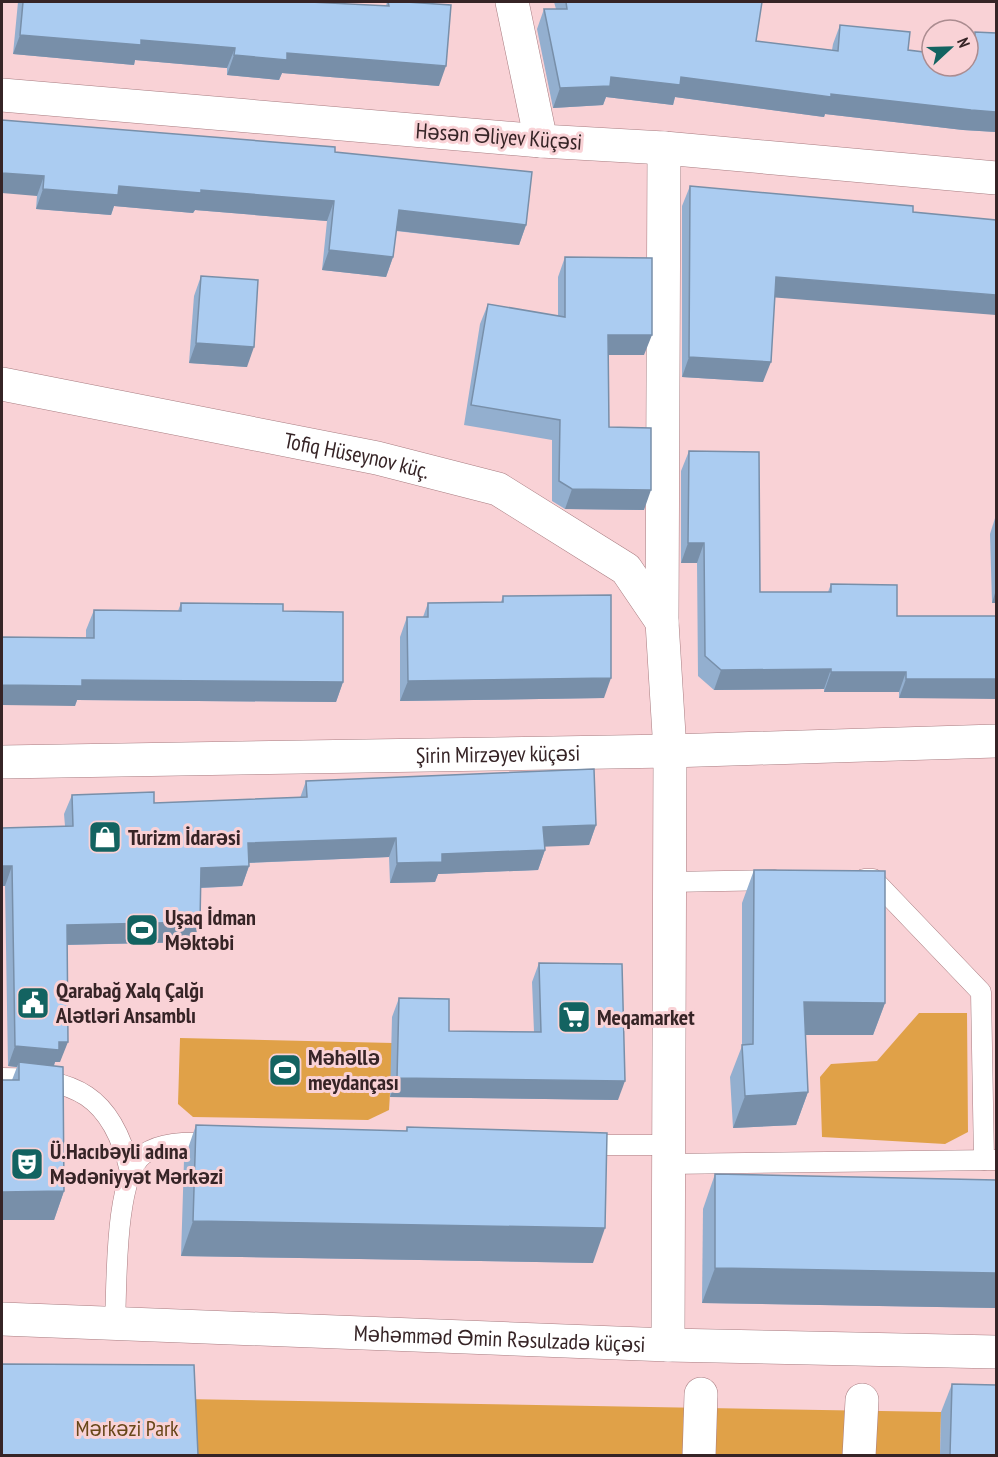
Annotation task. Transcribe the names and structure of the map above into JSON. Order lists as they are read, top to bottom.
{
  "streets": {
    "street": [
      "Həsən Əliyev Küçəsi",
      "Tofiq Hüseynov küç.",
      "Şirin Mirzəyev küçəsi",
      "Məhəmməd Əmin Rəsulzadə küçəsi"
    ]
  },
  "parks": ["Mərkəzi Park"],
  "places": {
    "shop": ["Turizm İdarəsi"],
    "sports": ["Uşaq İdman Məktəbi", "Məhəllə meydançası"],
    "public building": ["Qarabağ Xalq Çalğı Alətləri Ansamblı"],
    "supermarket": ["Meqamarket"],
    "theatre": ["Ü.Hacıbəyli adına Mədəniyyət Mərkəzi"]
  },
  "north": "right"
}
